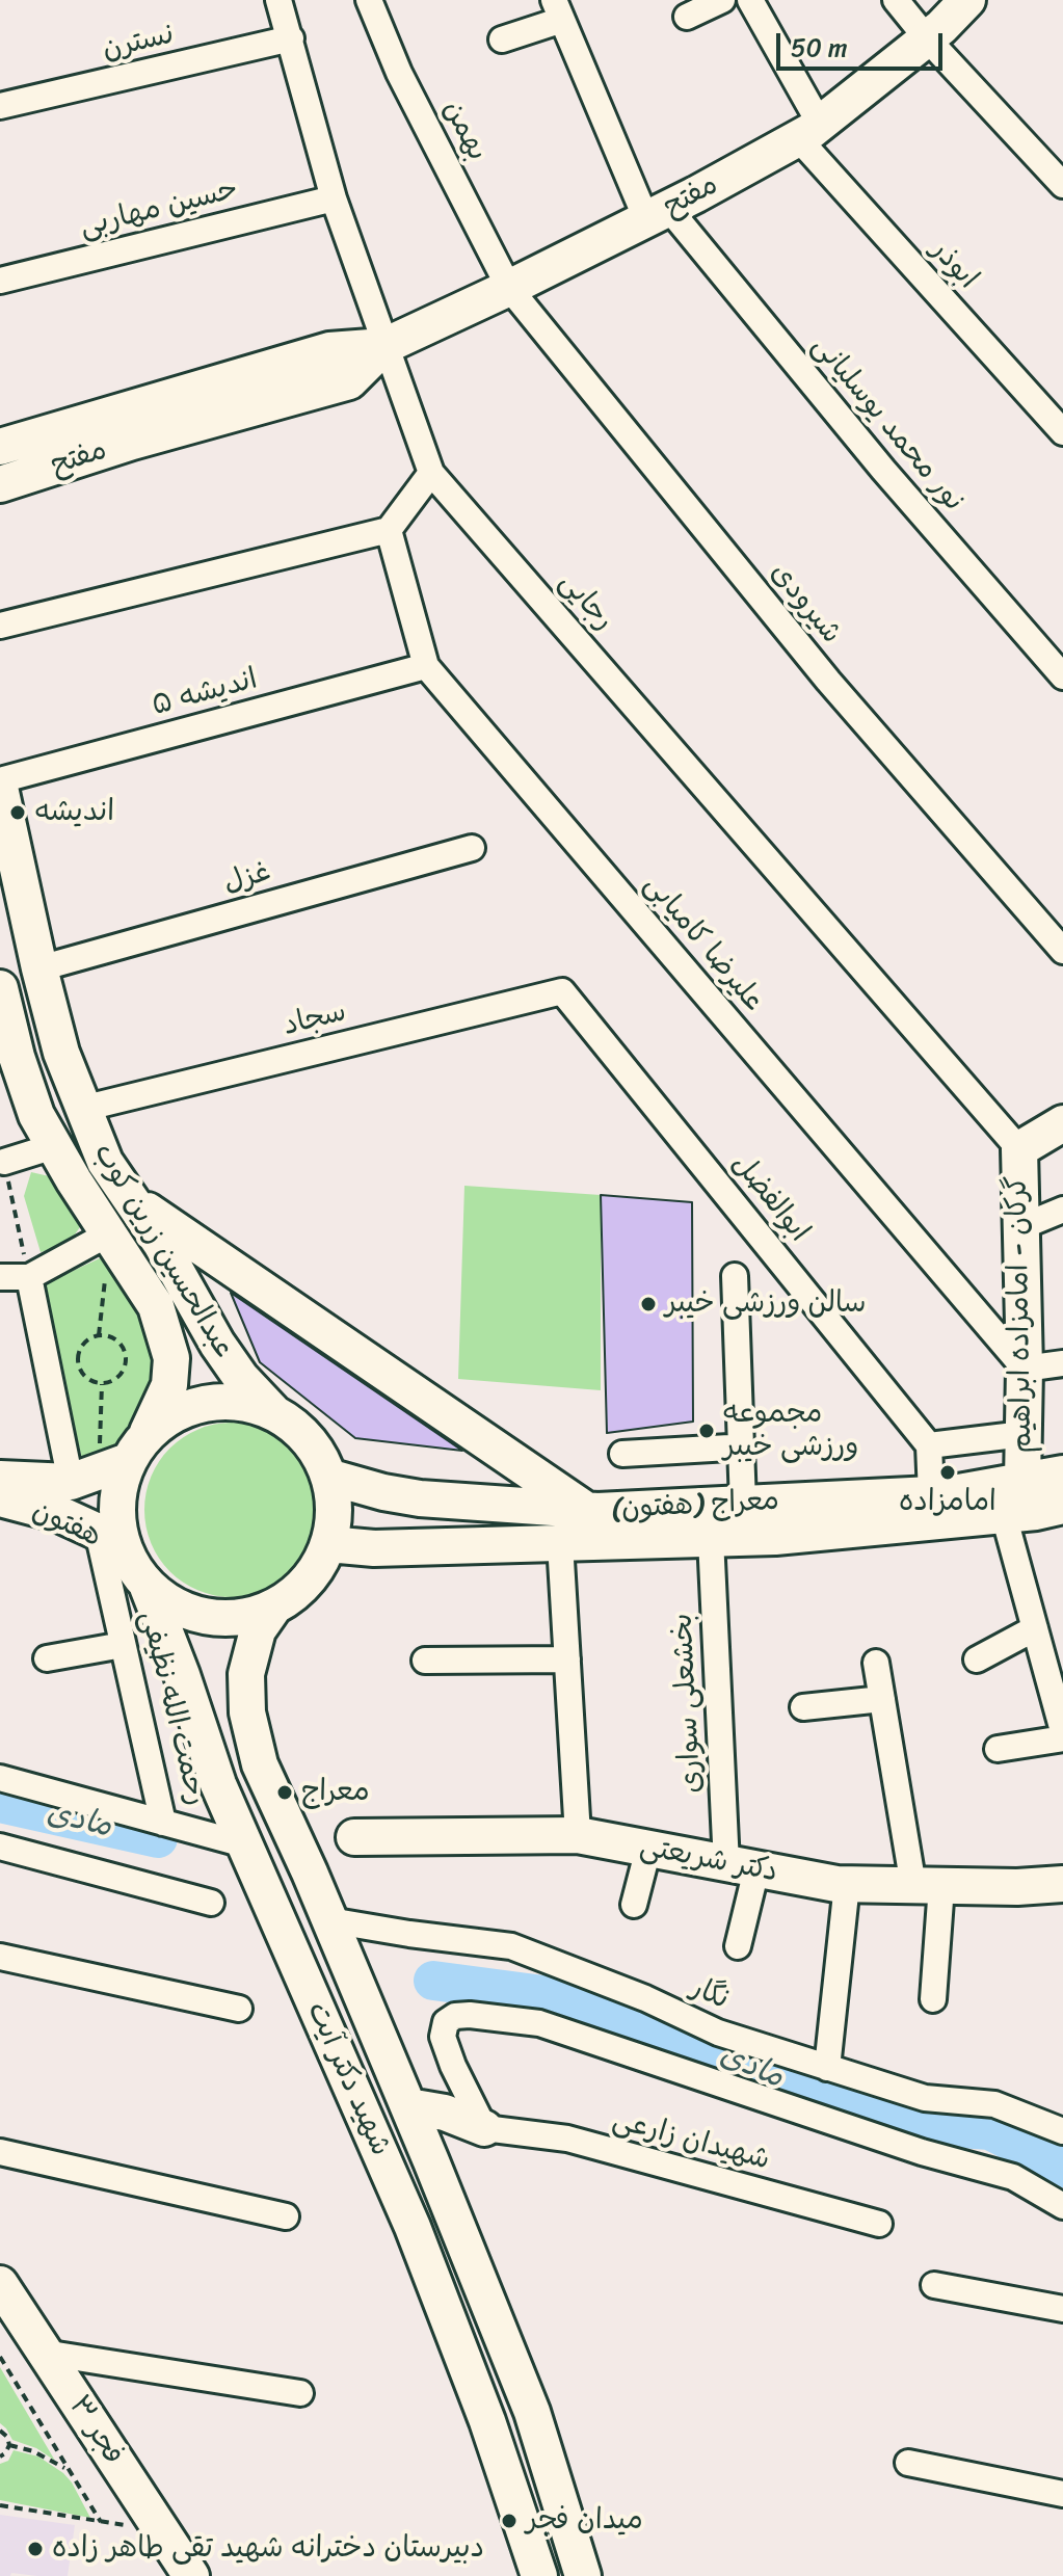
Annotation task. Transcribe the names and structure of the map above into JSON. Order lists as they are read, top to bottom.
{
  "streets": {
    "main road": [
      "مفتح",
      "عبدالحسین زرین کوب",
      "گرکان - امامزاده ابراهیم",
      "معراج (هفتون)",
      "هفتون",
      "دکتر شریعتی",
      "شهید دکتر آیت",
      "فجر ۳"
    ],
    "street": [
      "نسترن",
      "بهمن",
      "حسین مهاربی",
      "ابوذر",
      "نور محمد یوسلیانی",
      "رجایی",
      "شیرودی",
      "اندیشه ۵",
      "غزل",
      "علیرضا کامیابی",
      "سجاد",
      "ابوالفضل",
      "بخشعلی سواری",
      "رحمت الله نظیفی",
      "نگار",
      "شهیدان زارعی"
    ]
  },
  "crossings": [
    ["نسترن", "رجایی"],
    ["بهمن", "مفتح"],
    ["بهمن", "شیرودی"],
    ["مفتح", "ابوذر"],
    ["مفتح", "نور محمد یوسلیانی"],
    ["مفتح", "رجایی"],
    ["مفتح", "شیرودی"],
    ["حسین مهاربی", "رجایی"],
    ["رجایی", "گرکان - امامزاده ابراهیم"],
    ["اندیشه ۵", "علیرضا کامیابی"],
    ["غزل", "عبدالحسین زرین کوب"],
    ["علیرضا کامیابی", "گرکان - امامزاده ابراهیم"],
    ["سجاد", "ابوالفضل"],
    ["سجاد", "عبدالحسین زرین کوب"],
    ["عبدالحسین زرین کوب", "معراج (هفتون)"],
    ["عبدالحسین زرین کوب", "هفتون"],
    ["عبدالحسین زرین کوب", "شهید دکتر آیت"],
    ["گرکان - امامزاده ابراهیم", "معراج (هفتون)"],
    ["معراج (هفتون)", "هفتون"],
    ["معراج (هفتون)", "بخشعلی سواری"],
    ["معراج (هفتون)", "شهید دکتر آیت"],
    ["هفتون", "رحمت الله نظیفی"],
    ["هفتون", "شهید دکتر آیت"],
    ["بخشعلی سواری", "دکتر شریعتی"],
    ["رحمت الله نظیفی", "شهید دکتر آیت"],
    ["نگار", "شهید دکتر آیت"]
  ],
  "water": ["مادی"],
  "places": [
    "اندیشه",
    "سالن ورزشی خیبر",
    "مجموعه ورزشی خیبر",
    "امامزاده",
    "معراج",
    "میدان فجر",
    "دبیرستان دخترانه شهید تقی طاهر زاده"
  ],
  "scale_bar": "50 m"
}
